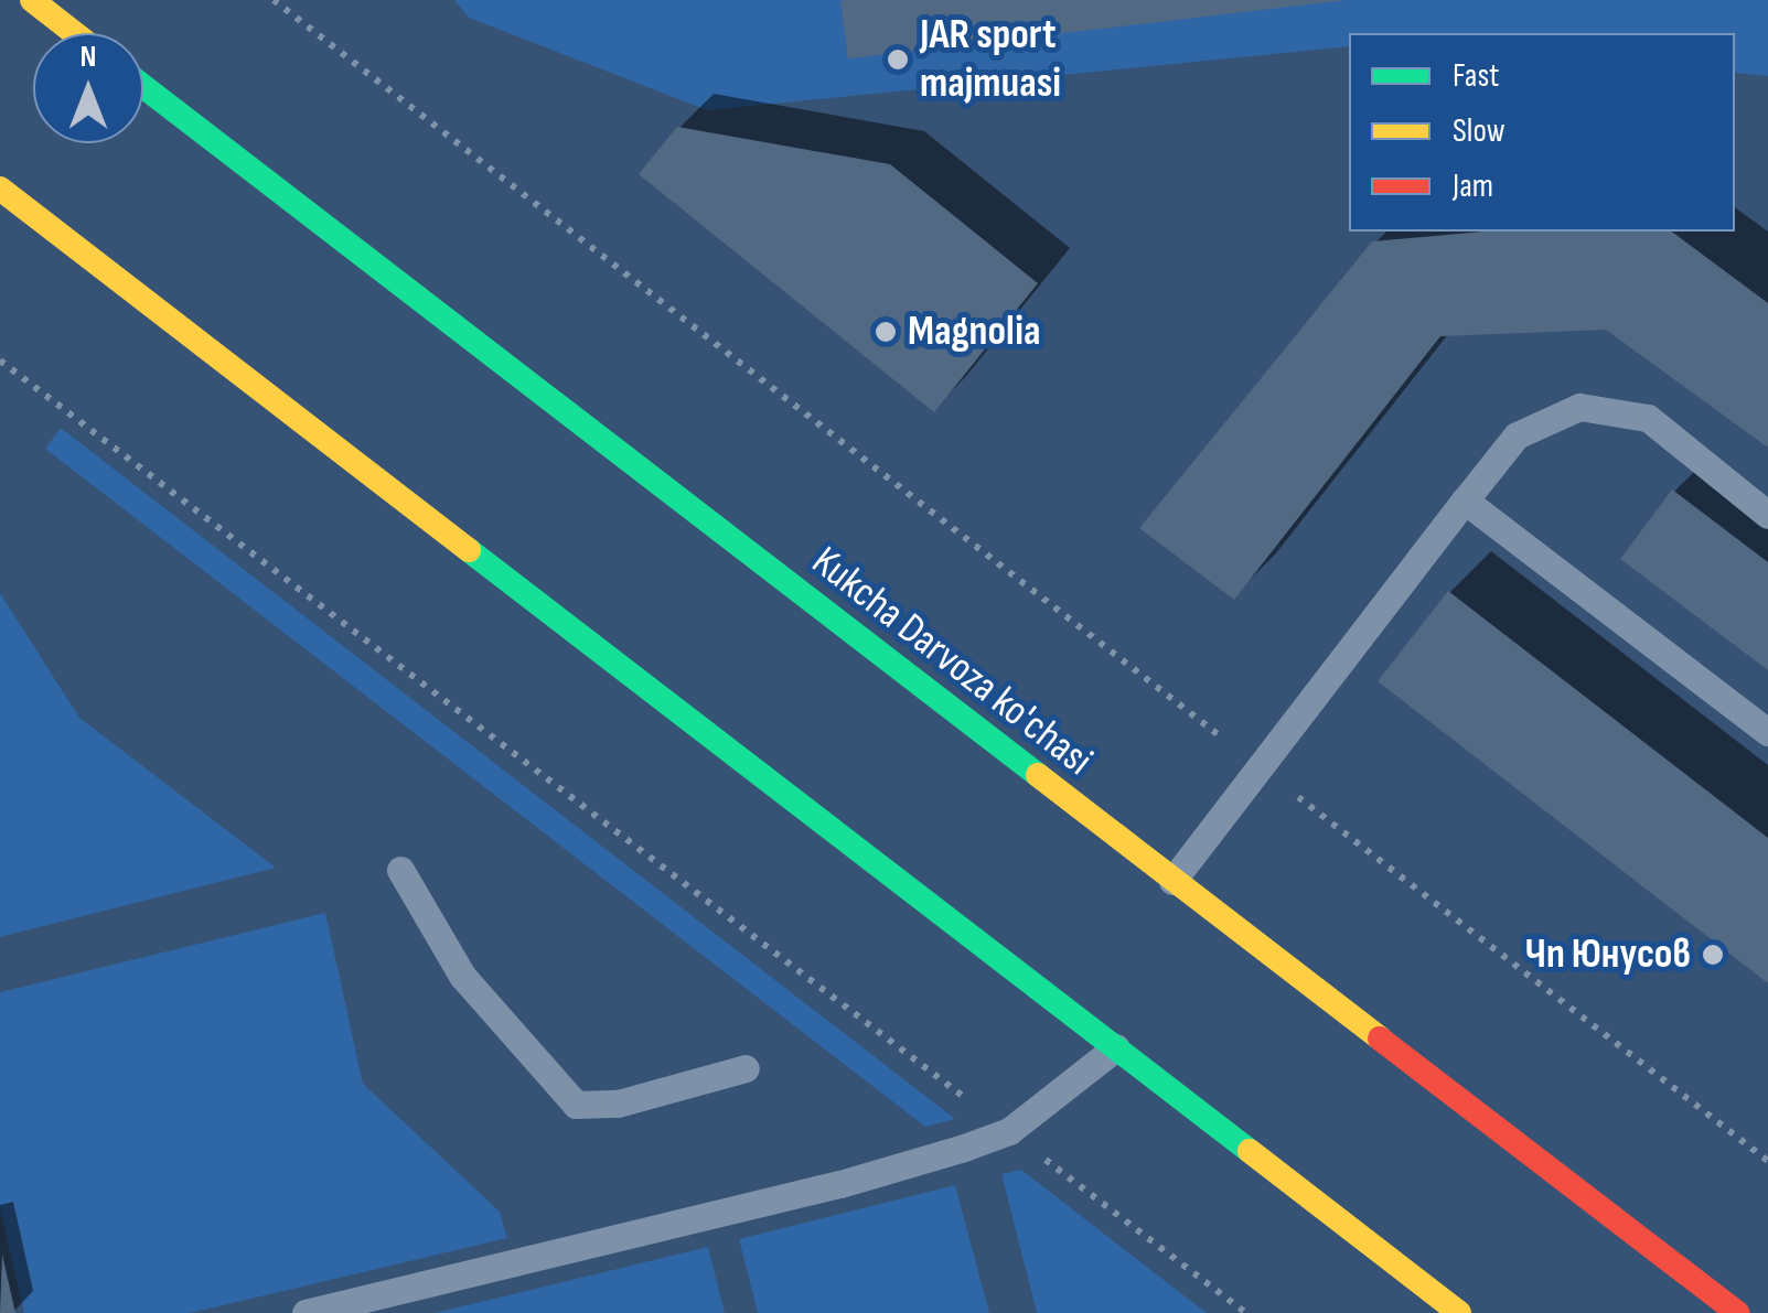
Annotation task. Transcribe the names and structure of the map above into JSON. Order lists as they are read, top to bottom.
{
  "streets": {
    "main road": ["Kukcha Darvoza ko'chasi"]
  },
  "places": ["JAR sport majmuasi", "Magnolia", "Чп Юнусов"],
  "legend": ["Fast", "Slow", "Jam"],
  "north": "top"
}
